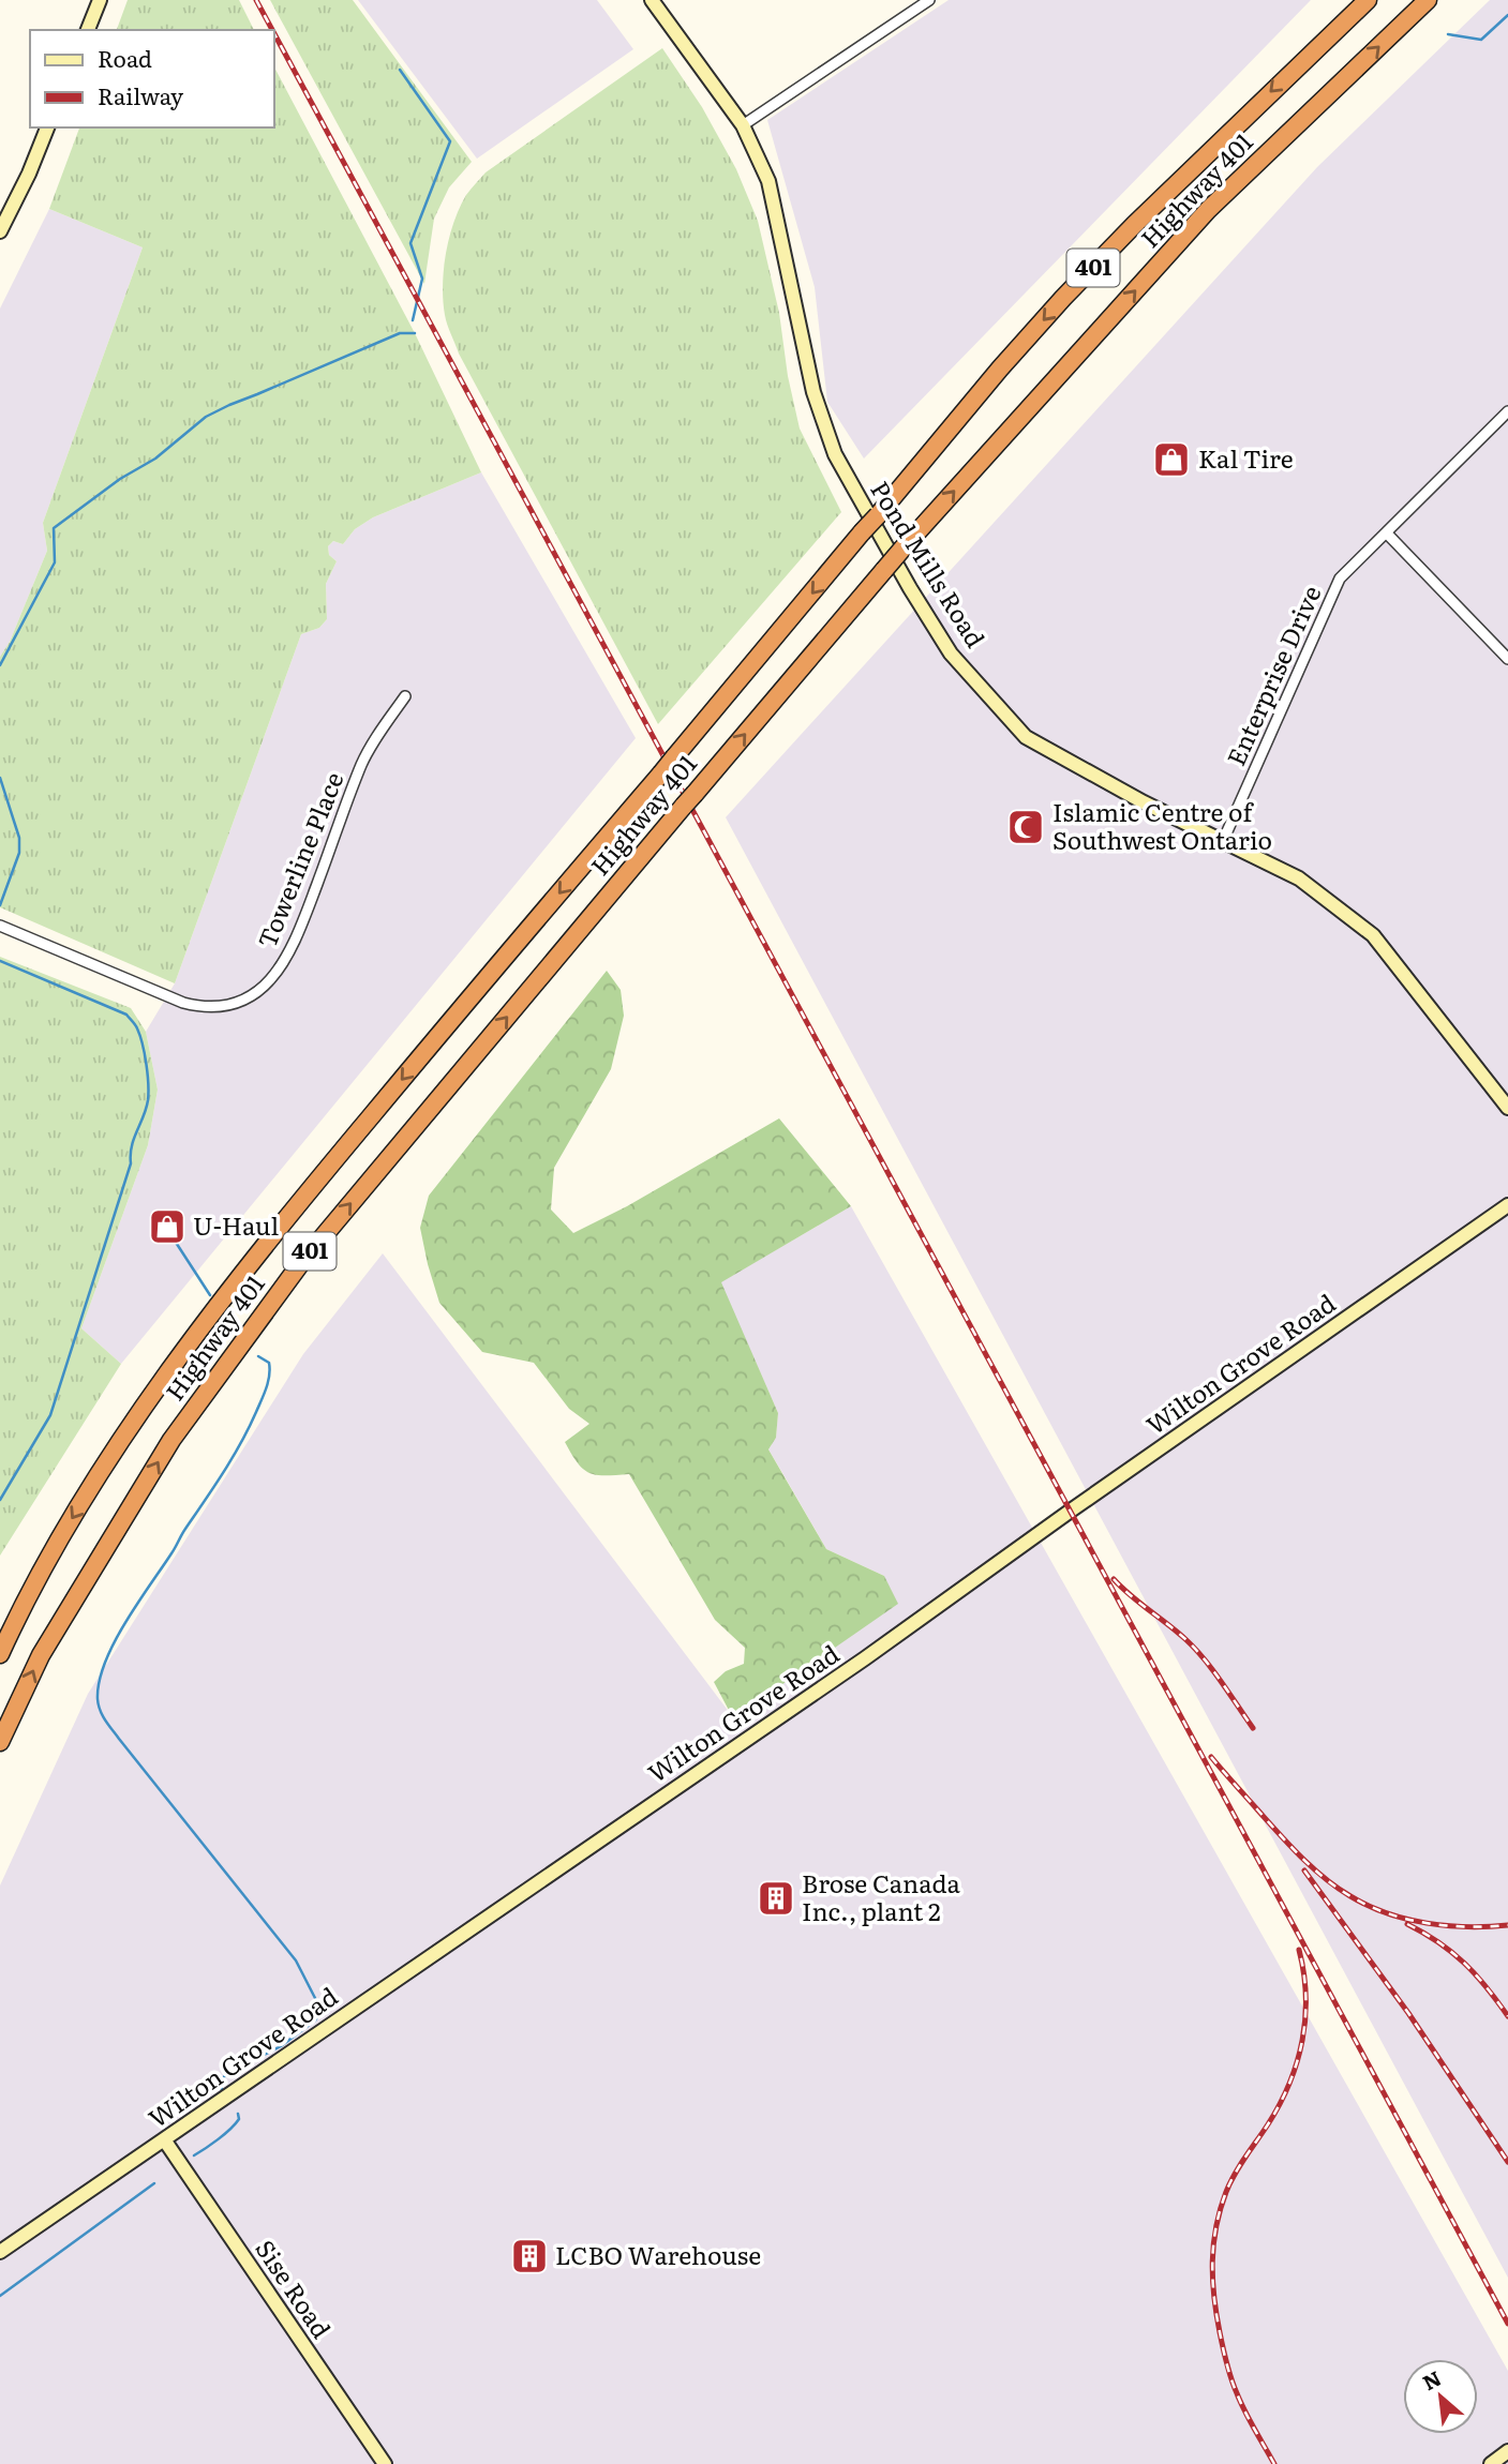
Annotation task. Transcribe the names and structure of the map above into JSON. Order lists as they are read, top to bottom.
{
  "streets": {
    "highway": ["Highway 401", "401"],
    "main road": ["Pond Mills Road", "Wilton Grove Road", "Sise Road"],
    "street": ["Enterprise Drive", "Towerline Place"]
  },
  "crossings": [
    ["Pond Mills Road", "Enterprise Drive"],
    ["Wilton Grove Road", "Sise Road"]
  ],
  "places": {
    "shop": ["Kal Tire", "U-Haul"],
    "mosque": ["Islamic Centre of Southwest Ontario"],
    "building": ["Brose Canada Inc., plant 2", "LCBO Warehouse"]
  },
  "legend": ["Road", "Railway"],
  "north": "top left"
}
